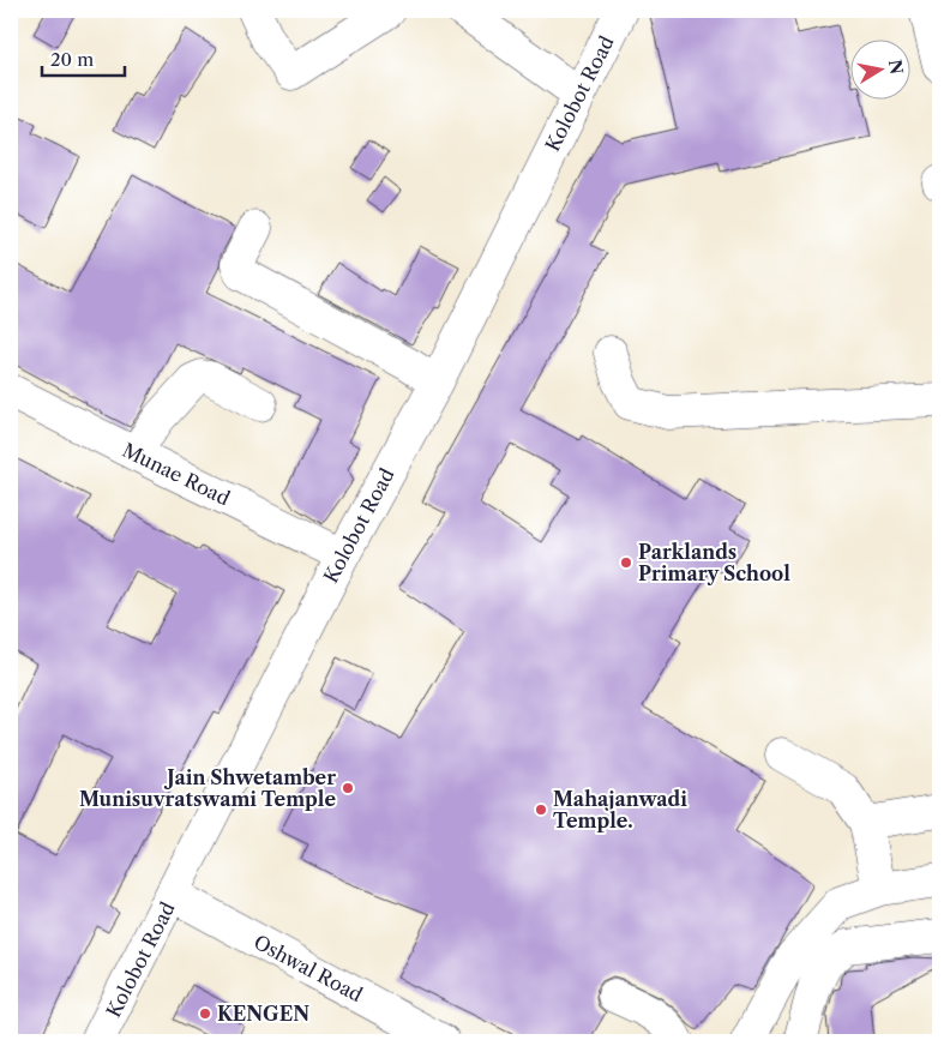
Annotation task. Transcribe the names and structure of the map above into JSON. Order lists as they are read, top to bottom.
{
  "streets": {
    "street": ["Kolobot Road", "Munae Road", "Oshwal Road"]
  },
  "crossings": [
    ["Kolobot Road", "Munae Road"],
    ["Kolobot Road", "Oshwal Road"]
  ],
  "places": [
    "Parklands Primary School",
    "Jain Shwetamber Munisuvratswami Temple",
    "Mahajanwadi Temple.",
    "KENGEN"
  ],
  "scale_bar": "20 m",
  "north": "right"
}
